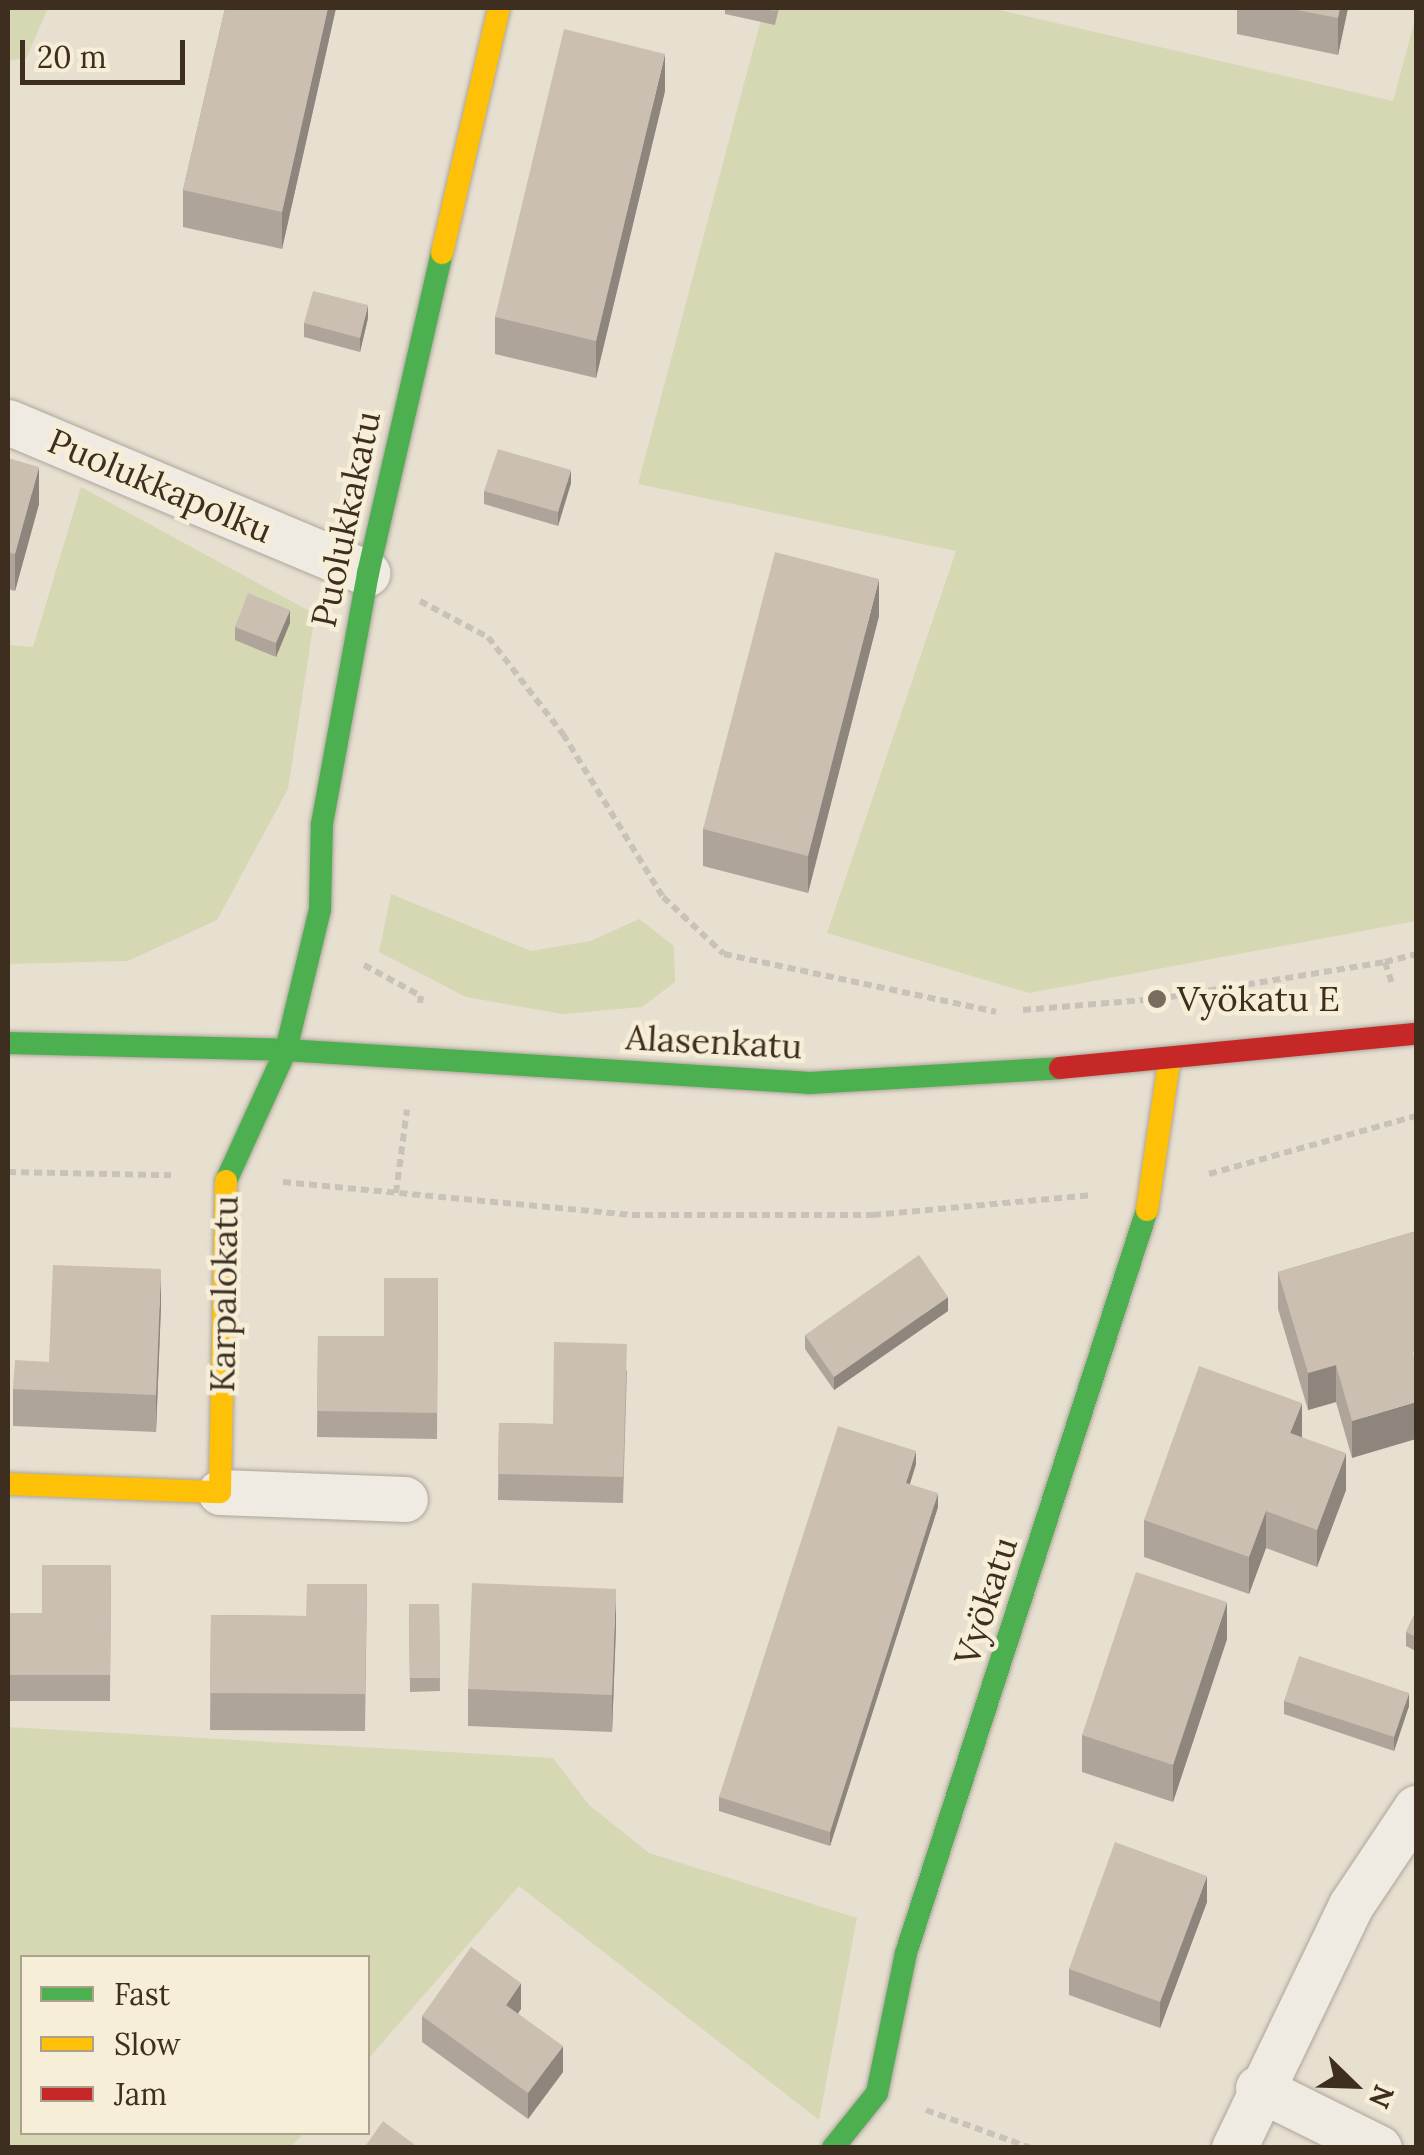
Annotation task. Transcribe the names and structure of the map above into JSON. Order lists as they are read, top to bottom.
{
  "streets": {
    "street": [
      "Puolukkapolku",
      "Puolukkakatu",
      "Alasenkatu",
      "Karpalokatu",
      "Vyökatu"
    ]
  },
  "crossings": [
    ["Puolukkapolku", "Puolukkakatu"],
    ["Puolukkakatu", "Alasenkatu"],
    ["Puolukkakatu", "Karpalokatu"],
    ["Alasenkatu", "Karpalokatu"],
    ["Alasenkatu", "Vyökatu"]
  ],
  "places": ["Vyökatu E"],
  "legend": ["Fast", "Slow", "Jam"],
  "scale_bar": "20 m",
  "north": "bottom right"
}
